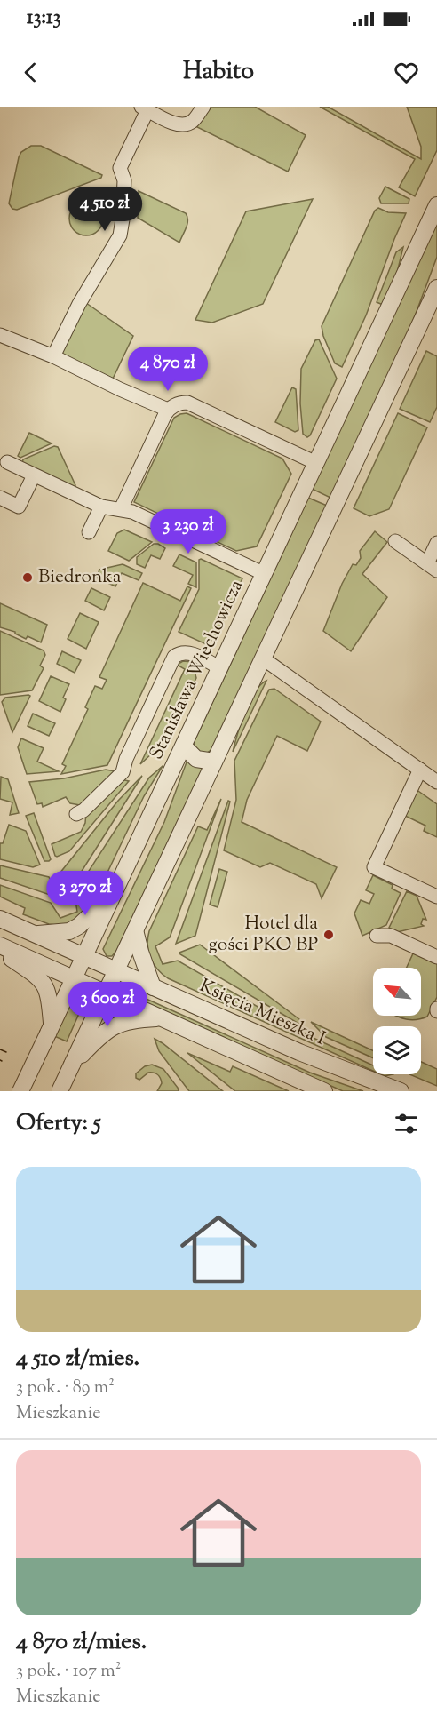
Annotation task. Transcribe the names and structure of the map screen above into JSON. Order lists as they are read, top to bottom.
{
  "streets": {
    "street": ["Stanisława Wiechowicza", "Księcia Mieszka I"]
  },
  "crossings": [
    ["Stanisława Wiechowicza", "Księcia Mieszka I"]
  ],
  "places": ["Biedronka", "Hotel dla gości PKO BP"],
  "north": "top left",
  "page": {
    "status": "13:13",
    "header": "Habito",
    "price": [
      "4 510 zł",
      "4 870 zł",
      "3 230 zł",
      "3 270 zł",
      "3 600 zł"
    ],
    "heading": "Oferty: 5",
    "list": [
      {
        "name": "4 510 zł/mies.",
        "note": "3 pok. · 89 m² · Mieszkanie"
      },
      {
        "name": "4 870 zł/mies.",
        "note": "3 pok. · 107 m² · Mieszkanie"
      }
    ]
  }
}
